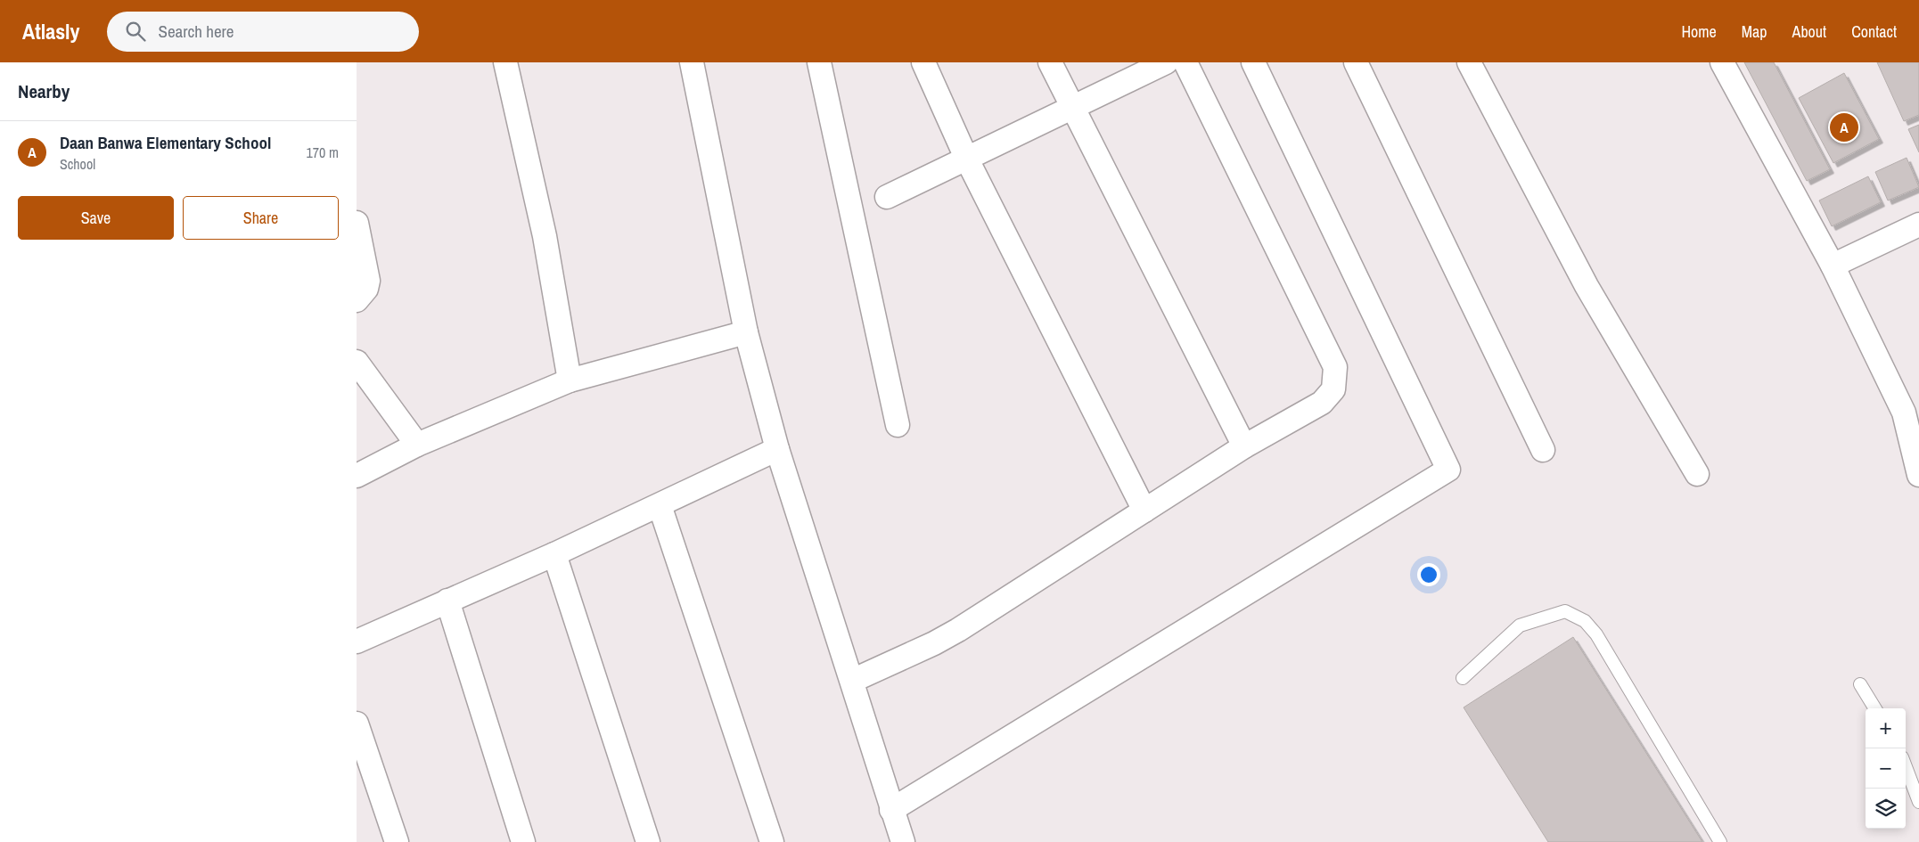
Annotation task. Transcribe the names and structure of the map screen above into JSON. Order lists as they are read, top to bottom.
{
  "page": {
    "header": "Atlasly",
    "search": "Search here",
    "nav": [
      "Home",
      "Map",
      "About",
      "Contact"
    ],
    "heading": "Nearby",
    "pins": "A",
    "list": [
      {
        "mark": "A",
        "name": "Daan Banwa Elementary School",
        "note": "School",
        "value": "170 m"
      }
    ],
    "buttons": ["Save", "Share"],
    "map_buttons": ["+", "−"]
  }
}
